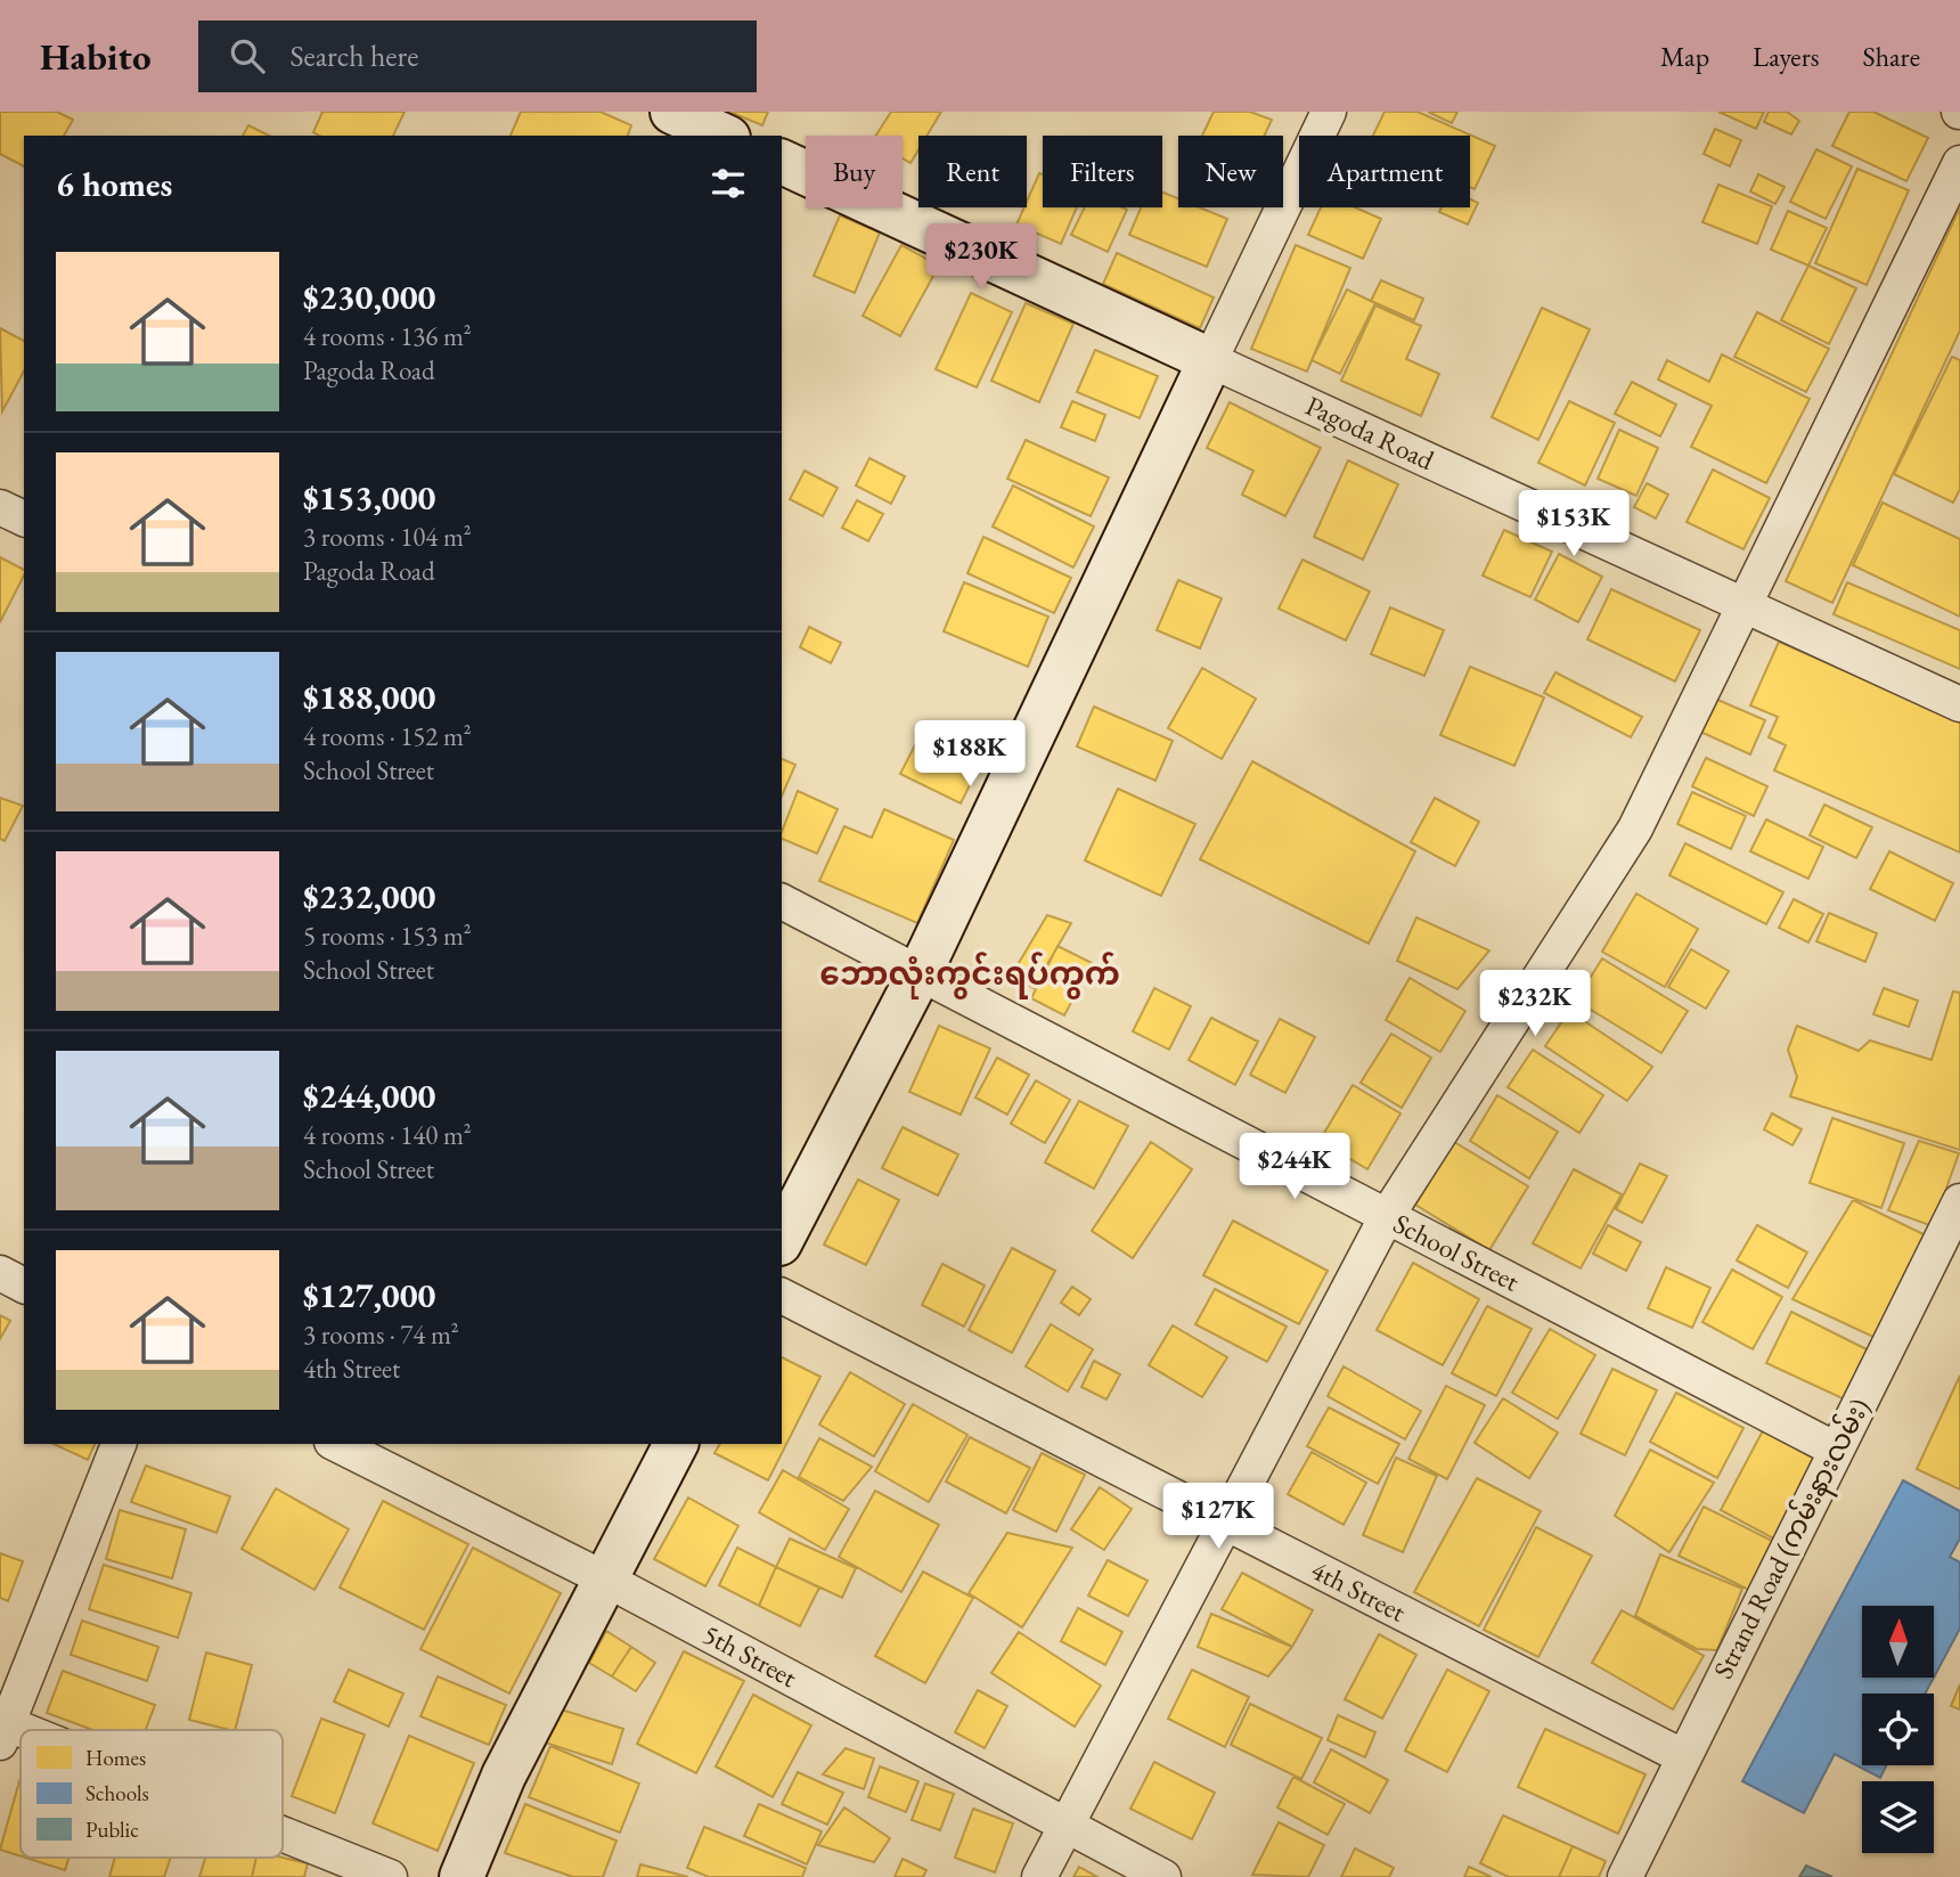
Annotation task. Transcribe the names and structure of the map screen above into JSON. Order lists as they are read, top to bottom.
{
  "streets": {
    "main road": ["Pagoda Road"],
    "street": [
      "School Street",
      "Strand Road (ကမ်းနားလမ်း)",
      "4th Street",
      "5th Street"
    ]
  },
  "crossings": [
    ["School Street", "Strand Road (ကမ်းနားလမ်း)"],
    ["Strand Road (ကမ်းနားလမ်း)", "4th Street"]
  ],
  "districts": ["ဘောလုံးကွင်းရပ်ကွက်"],
  "legend": ["Homes", "Schools", "Public"],
  "north": "top",
  "page": {
    "header": "Habito",
    "search": "Search here",
    "nav": ["Map", "Layers", "Share"],
    "chip": [
      "Buy",
      "Rent",
      "Filters",
      "New",
      "Apartment"
    ],
    "heading": "6 homes",
    "price": [
      "$230K",
      "$153K",
      "$188K",
      "$232K",
      "$244K",
      "$127K"
    ],
    "list": [
      {
        "name": "$230,000",
        "note": "4 rooms · 136 m² · Pagoda Road"
      },
      {
        "name": "$153,000",
        "note": "3 rooms · 104 m² · Pagoda Road"
      },
      {
        "name": "$188,000",
        "note": "4 rooms · 152 m² · School Street"
      },
      {
        "name": "$232,000",
        "note": "5 rooms · 153 m² · School Street"
      },
      {
        "name": "$244,000",
        "note": "4 rooms · 140 m² · School Street"
      },
      {
        "name": "$127,000",
        "note": "3 rooms · 74 m² · 4th Street"
      }
    ]
  }
}
